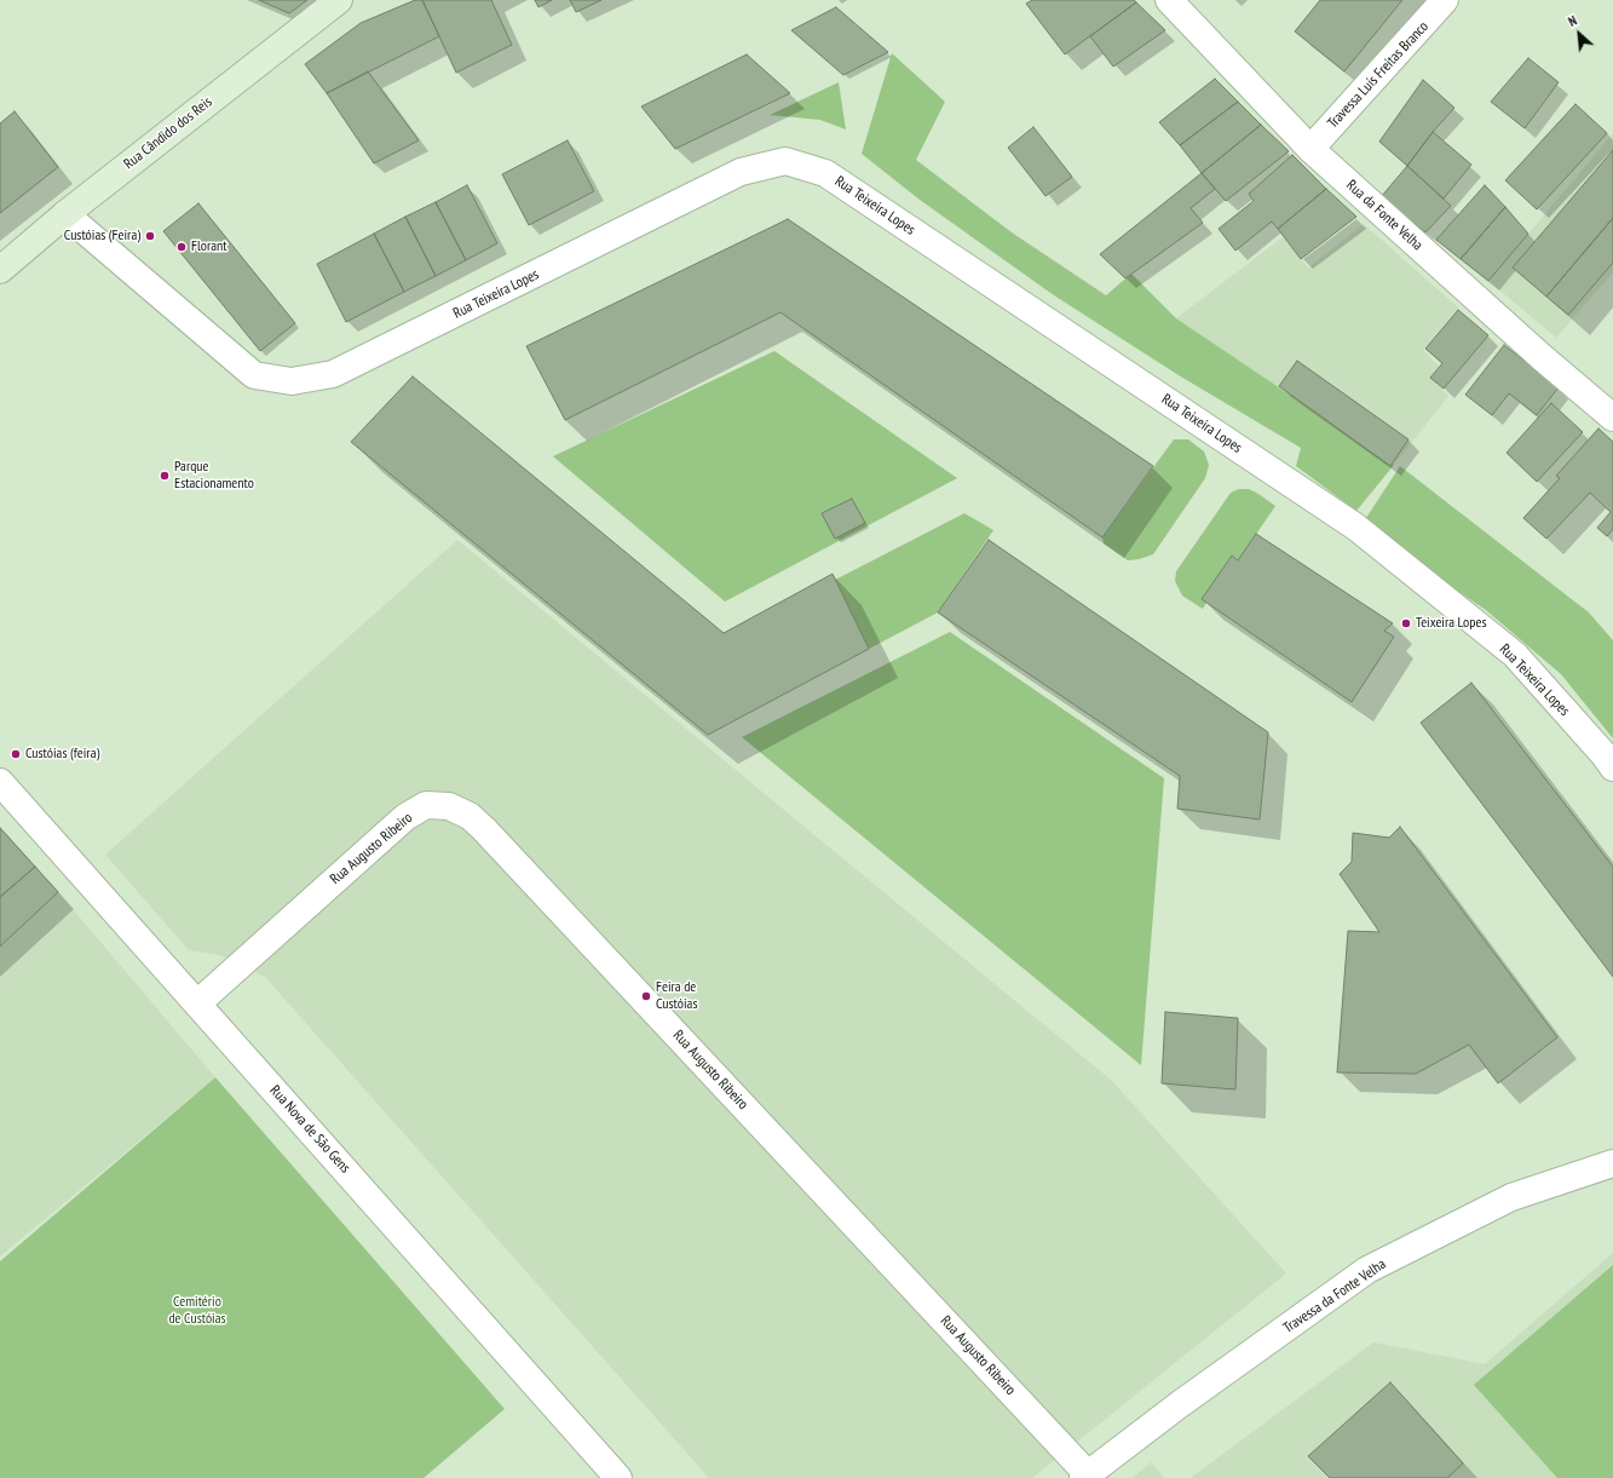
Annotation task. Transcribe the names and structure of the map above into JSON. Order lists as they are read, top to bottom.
{
  "streets": {
    "main road": ["Rua Cândido dos Reis"],
    "street": [
      "Travessa Luís Freitas Branco",
      "Rua Teixeira Lopes",
      "Rua da Fonte Velha",
      "Rua Augusto Ribeiro",
      "Rua Nova de São Gens",
      "Travessa da Fonte Velha"
    ]
  },
  "crossings": [
    ["Travessa Luís Freitas Branco", "Rua da Fonte Velha"],
    ["Rua Cândido dos Reis", "Rua Teixeira Lopes"],
    ["Rua Augusto Ribeiro", "Rua Nova de São Gens"],
    ["Rua Augusto Ribeiro", "Travessa da Fonte Velha"]
  ],
  "parks": ["Cemitério de Custóias"],
  "places": [
    "Custóias (Feira)",
    "Florant",
    "Parque Estacionamento",
    "Teixeira Lopes",
    "Custóias (feira)",
    "Feira de Custóias"
  ],
  "north": "top left"
}
